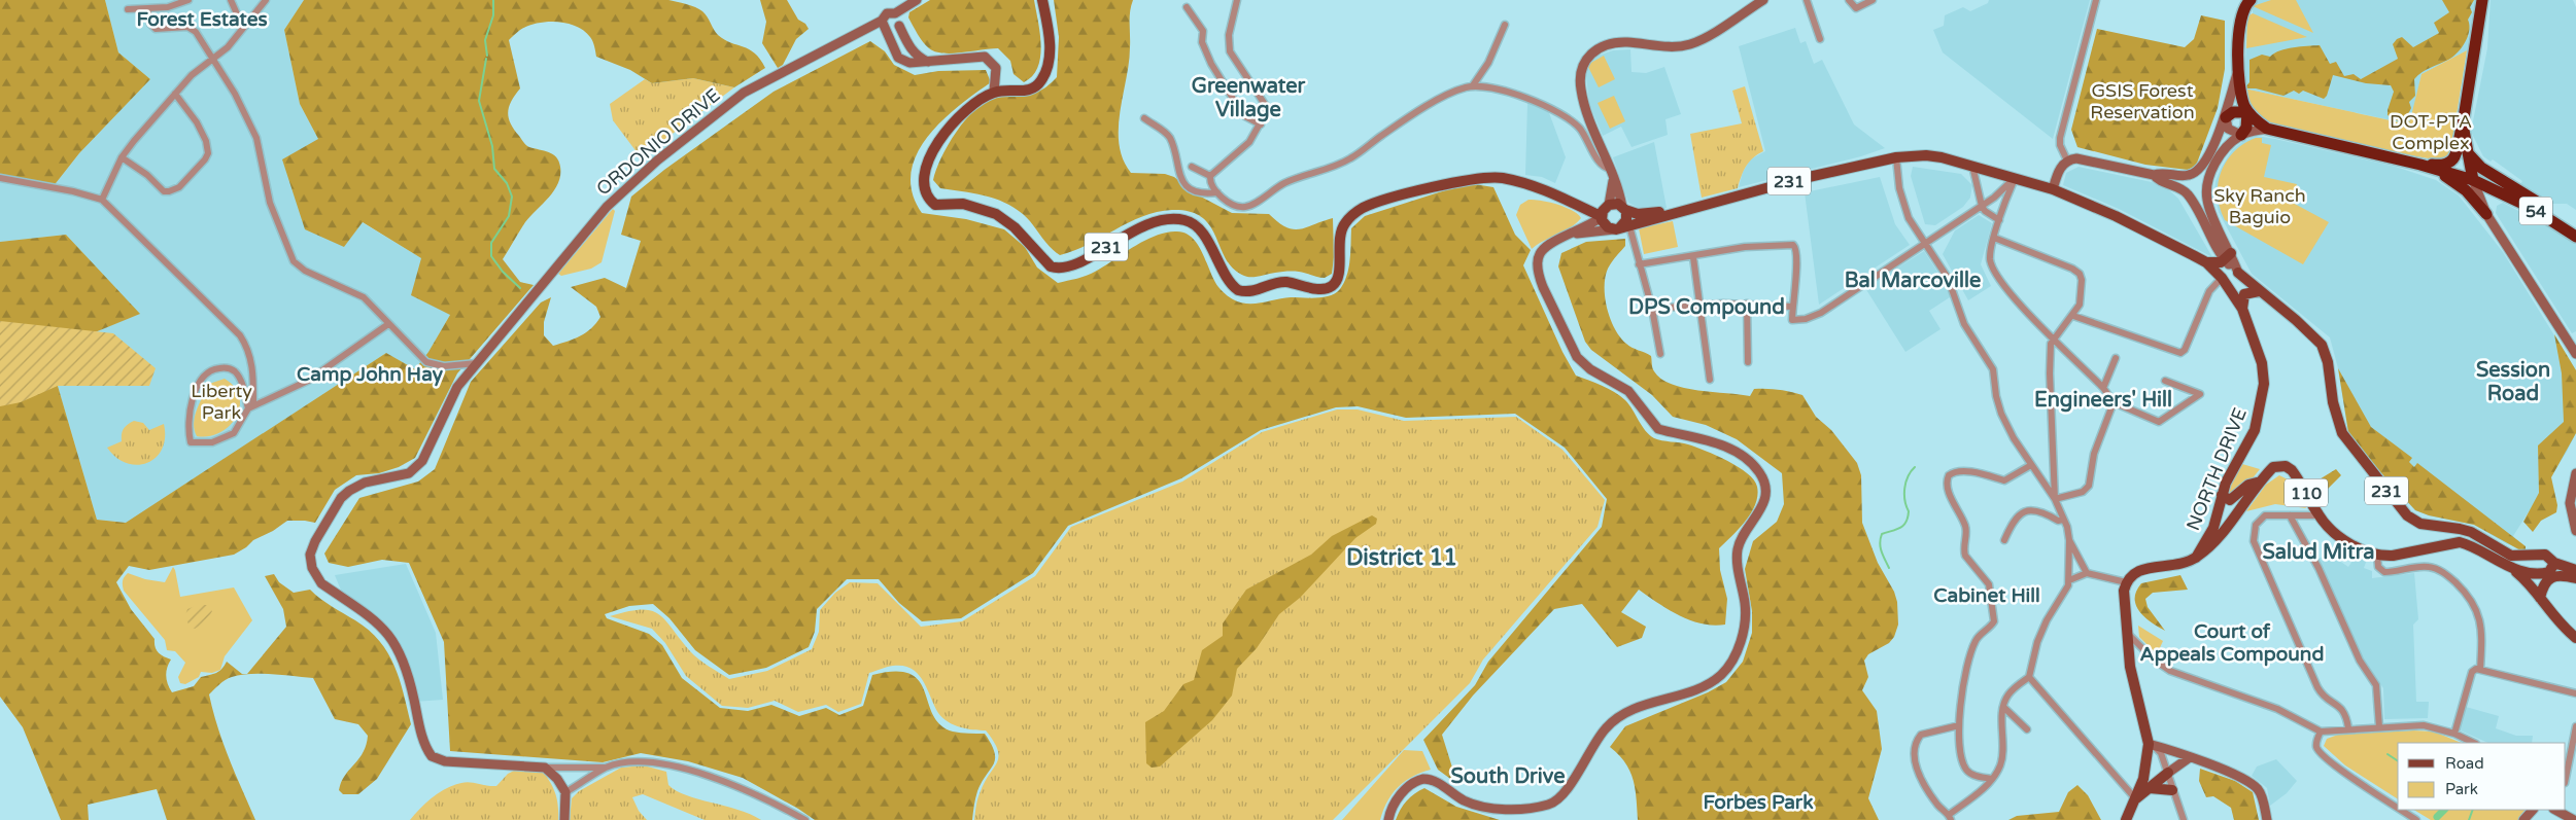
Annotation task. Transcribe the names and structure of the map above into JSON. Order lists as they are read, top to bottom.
{
  "streets": {
    "highway": ["54"],
    "main road": [
      "ORDONIO DRIVE",
      "231",
      "NORTH DRIVE",
      "110"
    ]
  },
  "crossings": [
    ["231", "NORTH DRIVE"],
    ["NORTH DRIVE", "110"]
  ],
  "districts": [
    "Forest Estates",
    "Greenwater Village",
    "Bal Marcoville",
    "DPS Compound",
    "Session Road",
    "Camp John Hay",
    "Engineers' Hill",
    "Salud Mitra",
    "District 11",
    "Cabinet Hill",
    "Court of Appeals Compound",
    "South Drive",
    "Forbes Park"
  ],
  "parks": [
    "GSIS Forest Reservation",
    "DOT-PTA Complex",
    "Sky Ranch Baguio",
    "Liberty Park"
  ],
  "legend": ["Road", "Park"]
}
